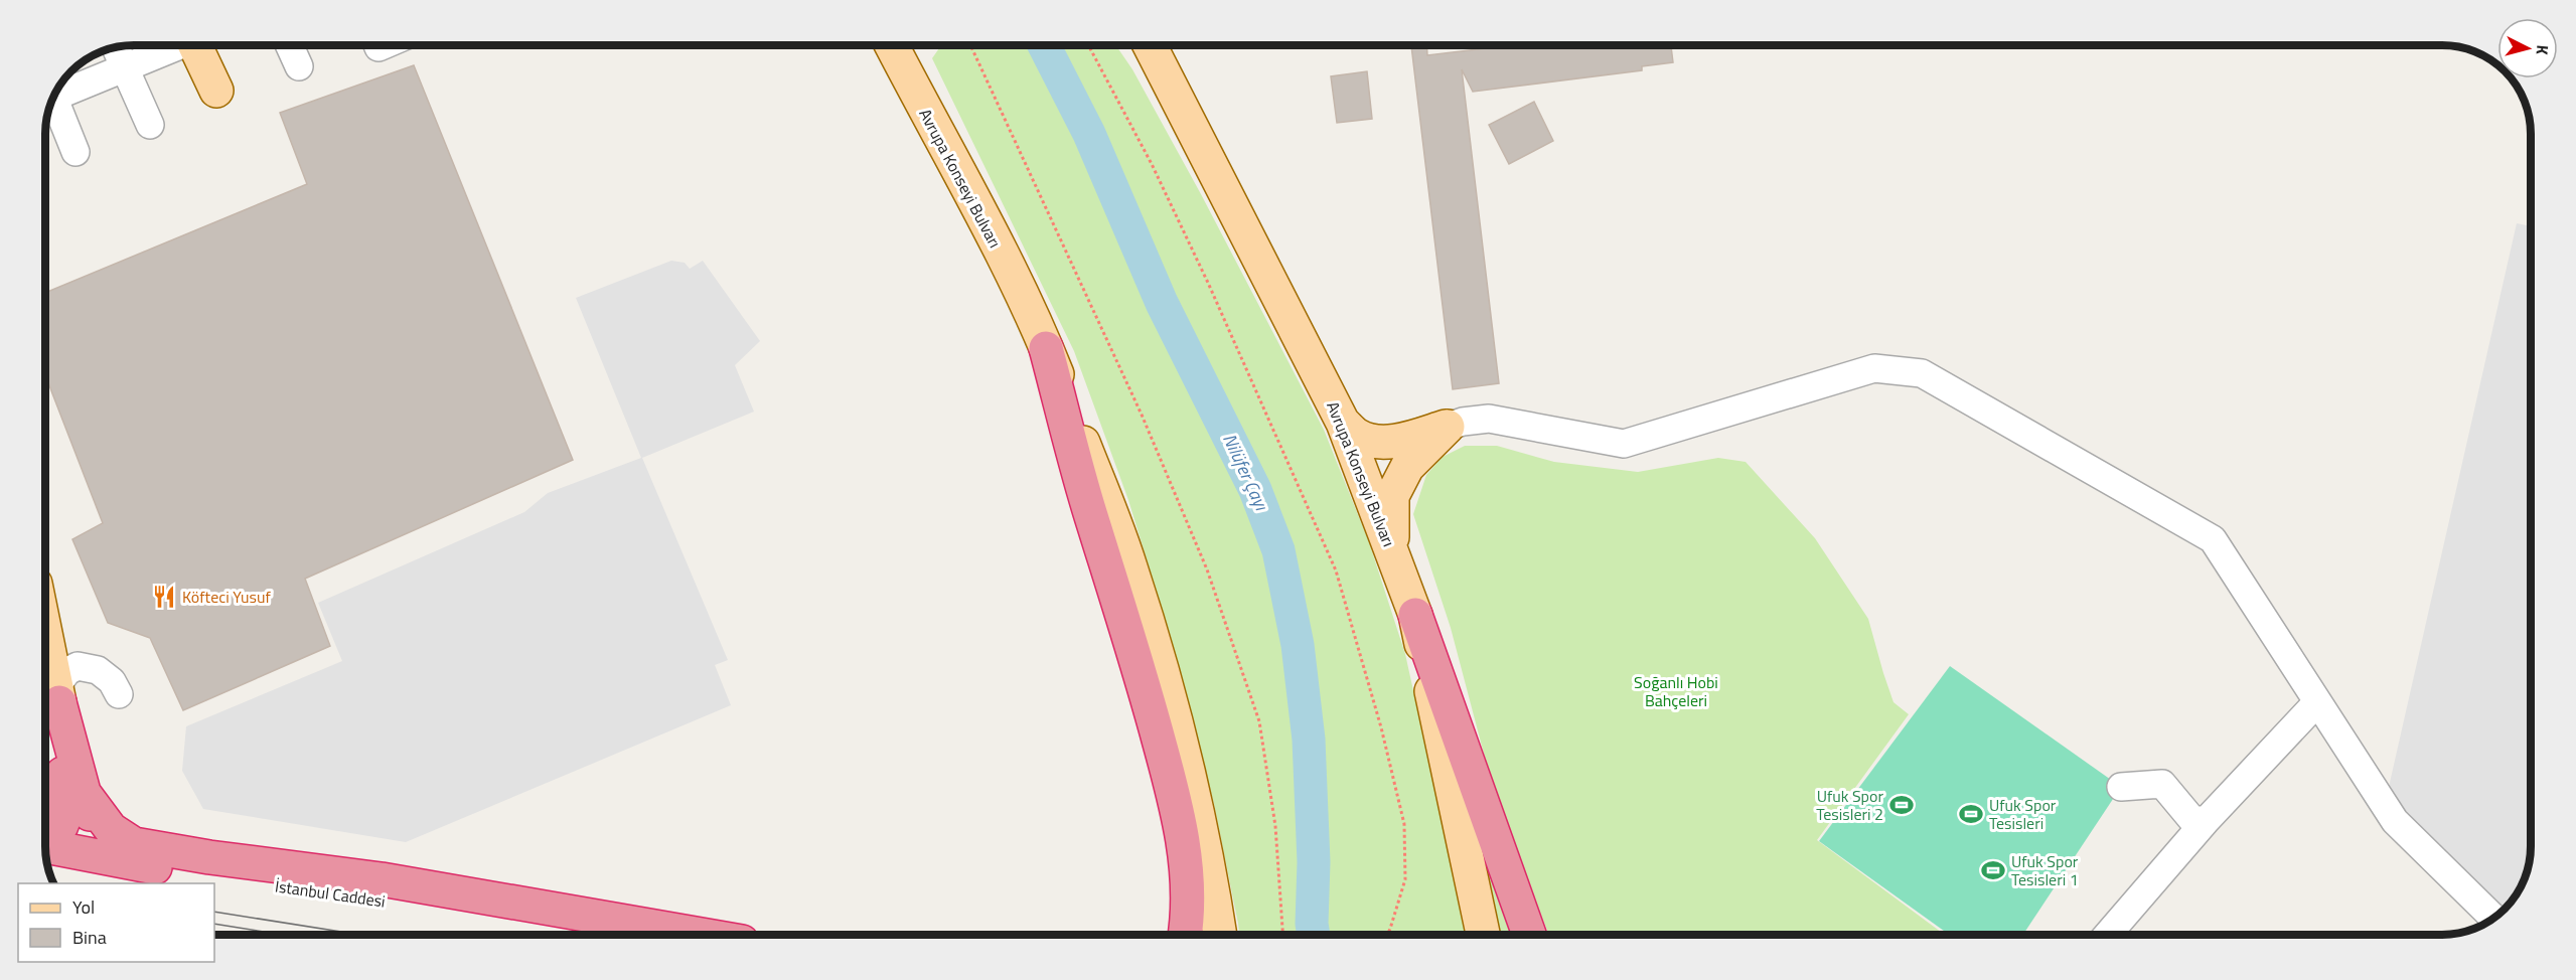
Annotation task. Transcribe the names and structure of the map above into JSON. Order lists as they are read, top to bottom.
{
  "streets": {
    "highway": ["İstanbul Caddesi"],
    "main road": ["Avrupa Konseyi Bulvarı"]
  },
  "water": ["Nilüfer Çayı"],
  "parks": ["Soğanlı Hobi Bahçeleri"],
  "places": {
    "restaurant": ["Köfteci Yusuf"],
    "sports": ["Ufuk Spor Tesisleri 2", "Ufuk Spor Tesisleri", "Ufuk Spor Tesisleri 1"]
  },
  "legend": ["Yol", "Bina"],
  "north": "right"
}
